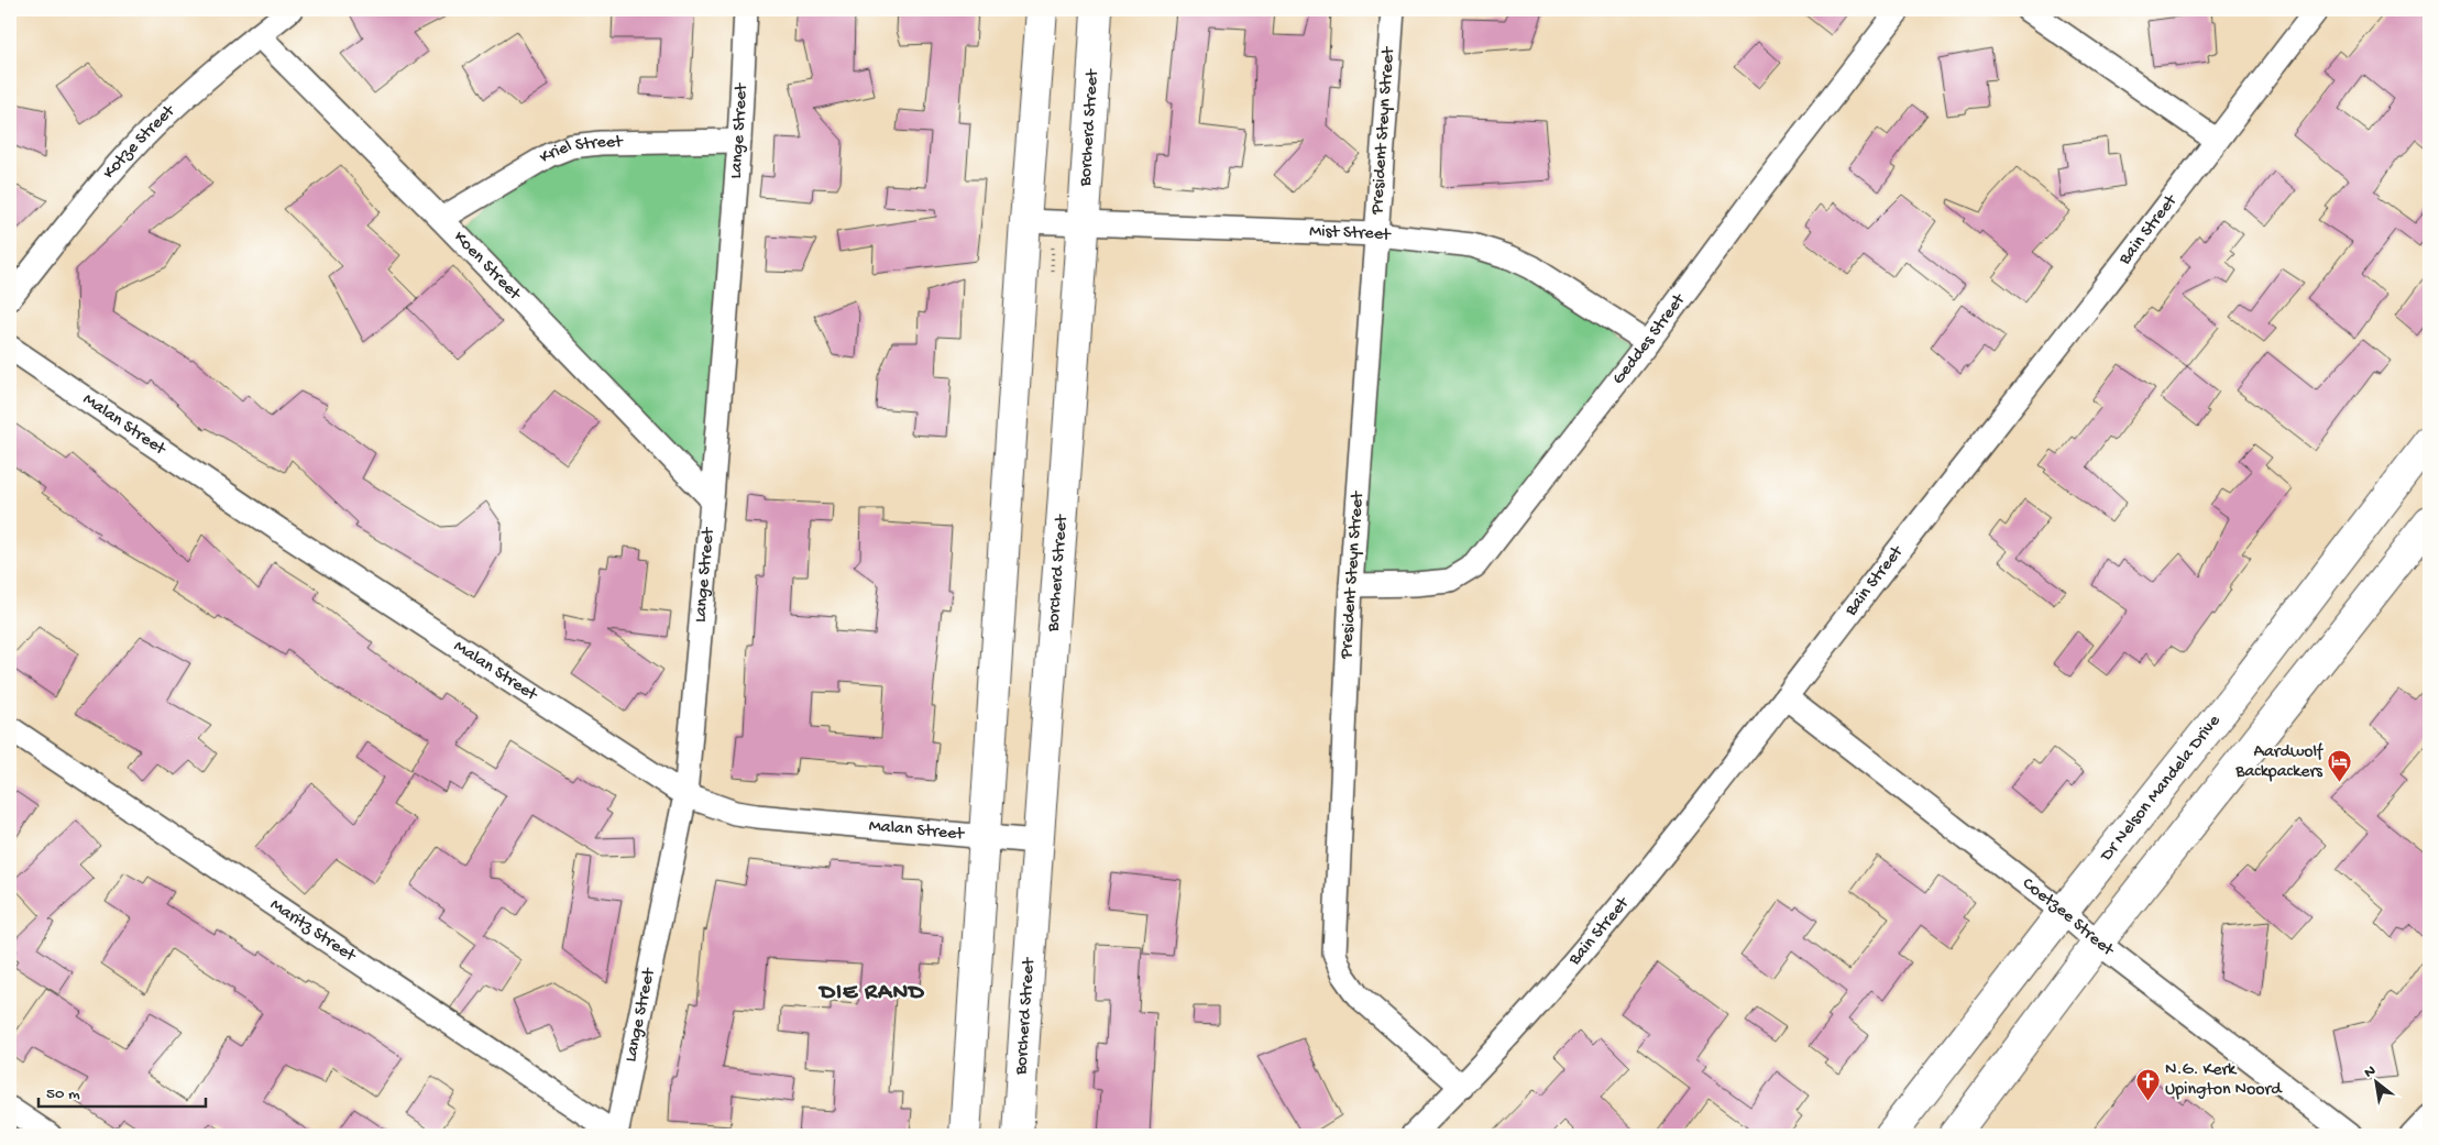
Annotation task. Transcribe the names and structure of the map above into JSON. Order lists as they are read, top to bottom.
{
  "streets": {
    "main road": ["Borcherd Street", "Dr Nelson Mandela Drive"],
    "street": [
      "President Steyn Street",
      "Lange Street",
      "Kotze Street",
      "Kriel Street",
      "Bain Street",
      "Mist Street",
      "Koen Street",
      "Geddes Street",
      "Malan Street",
      "Coetzee Street",
      "Maritz Street"
    ]
  },
  "crossings": [
    ["Borcherd Street", "Mist Street"],
    ["Borcherd Street", "Malan Street"],
    ["President Steyn Street", "Bain Street"],
    ["President Steyn Street", "Mist Street"],
    ["President Steyn Street", "Geddes Street"],
    ["Lange Street", "Kriel Street"],
    ["Lange Street", "Koen Street"],
    ["Lange Street", "Malan Street"],
    ["Lange Street", "Maritz Street"],
    ["Kotze Street", "Koen Street"],
    ["Kriel Street", "Koen Street"],
    ["Bain Street", "Coetzee Street"],
    ["Mist Street", "Geddes Street"],
    ["Dr Nelson Mandela Drive", "Coetzee Street"]
  ],
  "districts": ["DIE RAND"],
  "places": {
    "hotel": ["Aardwolf Backpackers"],
    "church": ["N.G. Kerk Upington Noord"]
  },
  "scale_bar": "50 m",
  "north": "top left"
}
